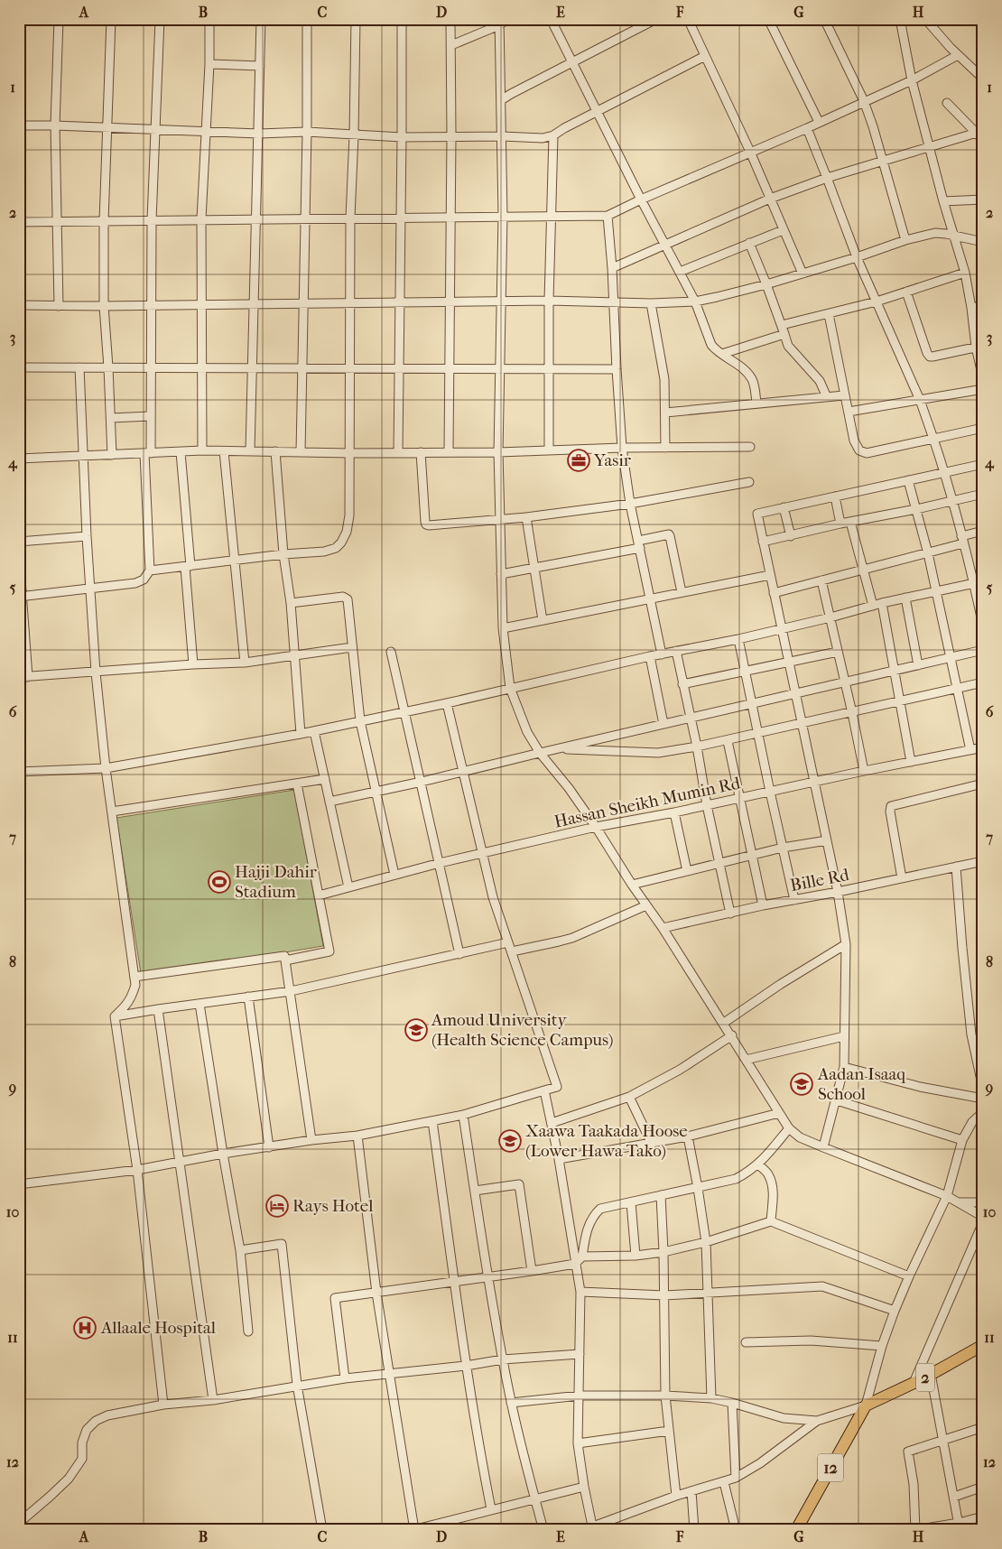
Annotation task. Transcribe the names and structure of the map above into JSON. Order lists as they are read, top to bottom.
{
  "streets": {
    "highway": ["2", "12"],
    "street": ["Hassan Sheikh Mumin Rd", "Bille Rd"]
  },
  "crossings": [
    ["2", "12"]
  ],
  "places": {
    "office": ["Yasir"],
    "sports": ["Hajji Dahir Stadium"],
    "school or university": ["Amoud University (Health Science Campus)", "Aadan Isaaq School", "Xaawa Taakada Hoose (Lower Hawa Tako)"],
    "hotel": ["Rays Hotel"],
    "hospital": ["Allaale Hospital"]
  },
  "grid": {
    "columns": [
      "A",
      "B",
      "C",
      "D",
      "E",
      "F",
      "G",
      "H"
    ],
    "rows": [
      "1",
      "2",
      "3",
      "4",
      "5",
      "6",
      "7",
      "8",
      "9",
      "10",
      "11",
      "12"
    ]
  }
}
